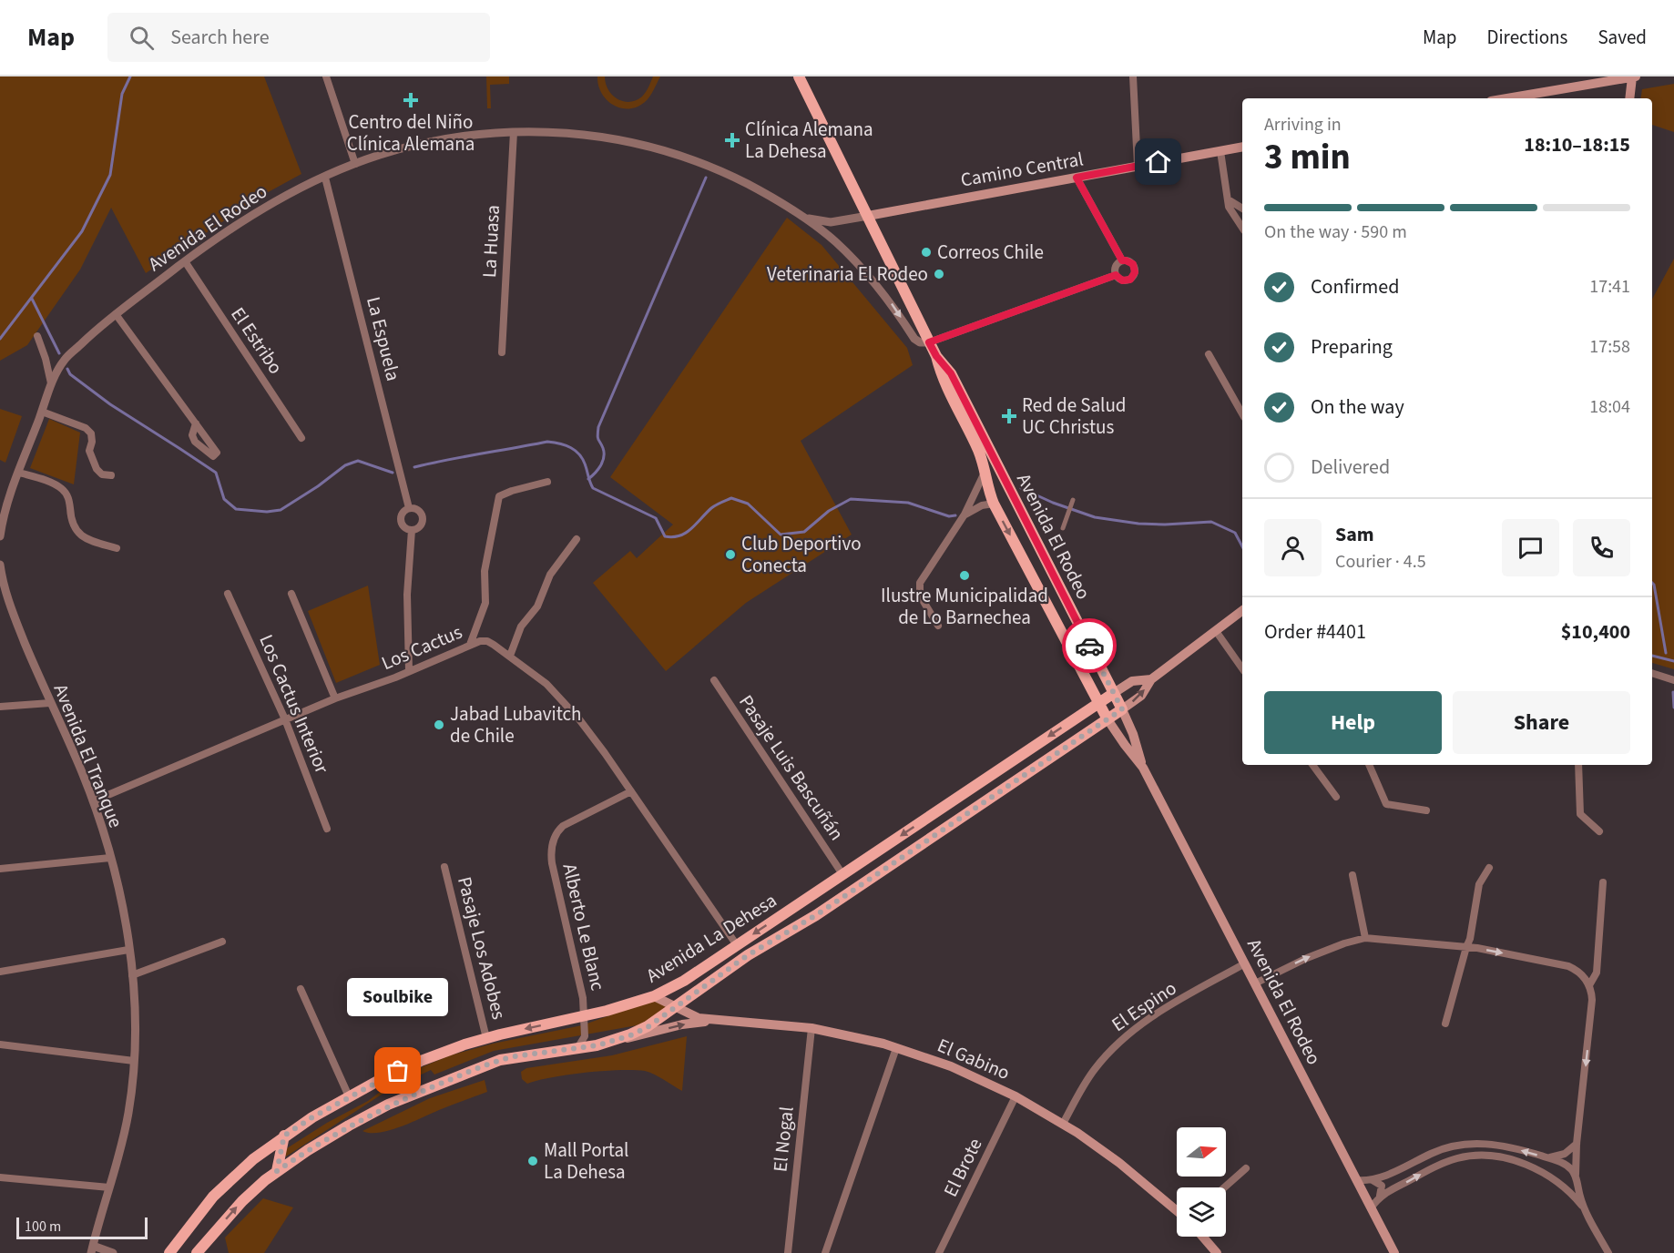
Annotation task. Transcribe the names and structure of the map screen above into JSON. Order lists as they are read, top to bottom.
{
  "streets": {
    "main road": [
      "Camino Central",
      "Avenida El Rodeo",
      "Avenida La Dehesa",
      "El Gabino"
    ],
    "street": [
      "La Huasa",
      "La Espuela",
      "El Estribo",
      "Los Cactus",
      "Los Cactus Interior",
      "Avenida El Tranque",
      "Pasaje Luis Bascuñán",
      "Alberto Le Blanc",
      "Pasaje Los Adobes",
      "El Espino",
      "El Nogal",
      "El Brote"
    ]
  },
  "crossings": [
    ["Camino Central", "Avenida El Rodeo"],
    ["Avenida El Rodeo", "La Huasa"],
    ["Avenida El Rodeo", "La Espuela"],
    ["Avenida El Rodeo", "El Estribo"],
    ["Avenida El Rodeo", "Avenida La Dehesa"],
    ["Avenida El Rodeo", "El Espino"],
    ["Los Cactus", "Los Cactus Interior"],
    ["Los Cactus", "Avenida El Tranque"],
    ["Los Cactus", "Alberto Le Blanc"],
    ["Los Cactus", "Avenida La Dehesa"],
    ["Pasaje Luis Bascuñán", "Avenida La Dehesa"],
    ["Alberto Le Blanc", "Avenida La Dehesa"],
    ["Avenida La Dehesa", "Pasaje Los Adobes"],
    ["Avenida La Dehesa", "El Gabino"],
    ["El Espino", "El Gabino"],
    ["El Gabino", "El Nogal"],
    ["El Gabino", "El Brote"]
  ],
  "places": {
    "health": ["Centro del Niño Clínica Alemana", "Clínica Alemana La Dehesa", "Red de Salud UC Christus"],
    "other": [
      "Correos Chile",
      "Veterinaria El Rodeo",
      "Club Deportivo Conecta",
      "Ilustre Municipalidad de Lo Barnechea",
      "Jabad Lubavitch de Chile",
      "Soulbike",
      "Mall Portal La Dehesa"
    ]
  },
  "scale_bar": "100 m",
  "north": "right",
  "page": {
    "header": "Map",
    "search": "Search here",
    "nav": ["Map", "Directions", "Saved"],
    "heading": ["3 min", "Arriving in", "18:10–18:15"],
    "panel": [
      "Sam",
      "Courier · 4.5",
      "Order #4401",
      "$10,400"
    ],
    "bar": "On the way · 590 m",
    "list": [
      ["Confirmed", "17:41"],
      ["Preparing", "17:58"],
      ["On the way", "18:04"],
      "Delivered"
    ],
    "buttons": ["Help", "Share"],
    "bubble": "Soulbike",
    "scale": "100 m"
  }
}
